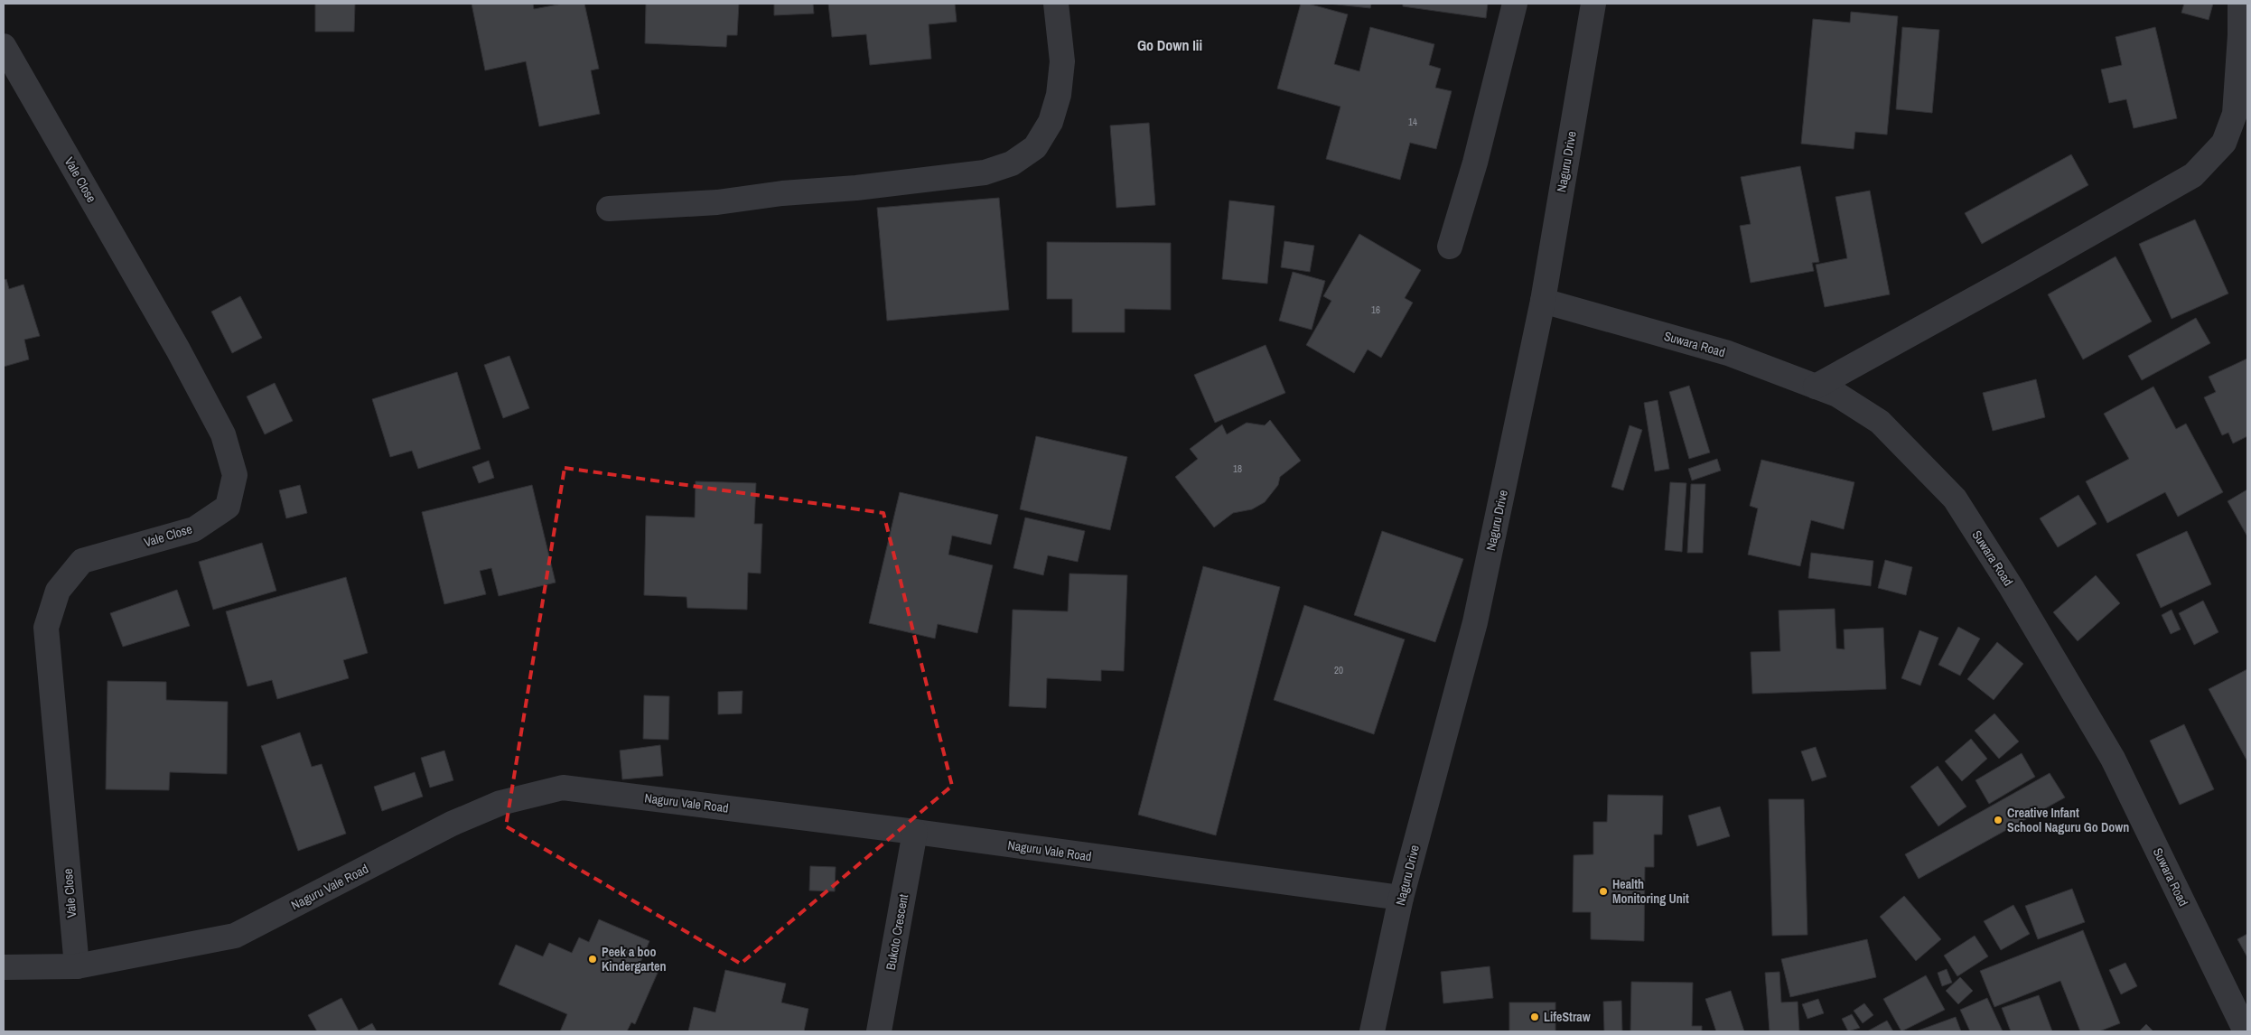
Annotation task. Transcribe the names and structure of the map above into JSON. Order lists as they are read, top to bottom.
{
  "streets": {
    "street": [
      "Naguru Drive",
      "Vale Close",
      "Suwara Road",
      "Naguru Vale Road",
      "Bukoto Crescent"
    ]
  },
  "crossings": [
    ["Naguru Drive", "Suwara Road"],
    ["Naguru Drive", "Naguru Vale Road"],
    ["Vale Close", "Naguru Vale Road"],
    ["Naguru Vale Road", "Bukoto Crescent"]
  ],
  "districts": ["Go Down Iii"],
  "places": [
    "Creative Infant School Naguru Go Down",
    "Health Monitoring Unit",
    "Peek a boo Kindergarten",
    "LifeStraw"
  ],
  "house_numbers": [
    "14",
    "16",
    "18",
    "20"
  ]
}
